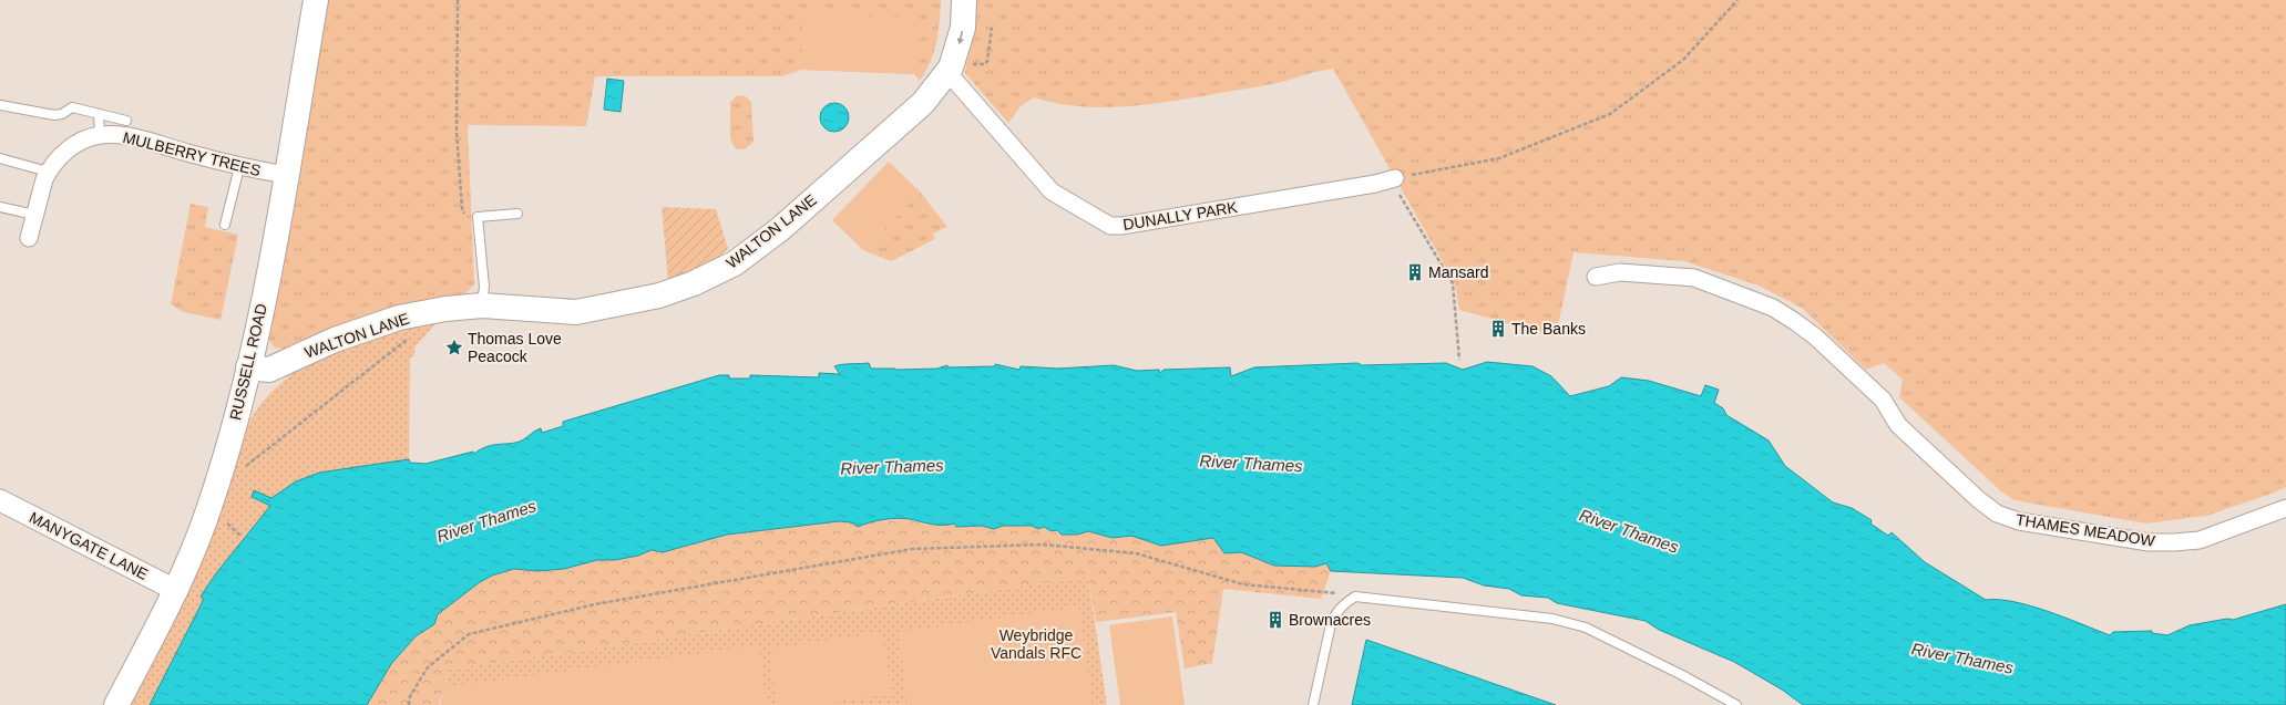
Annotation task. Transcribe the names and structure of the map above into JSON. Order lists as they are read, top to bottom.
{
  "streets": {
    "main road": ["WALTON LANE", "RUSSELL ROAD"],
    "street": [
      "MULBERRY TREES",
      "DUNALLY PARK",
      "THAMES MEADOW",
      "MANYGATE LANE"
    ]
  },
  "crossings": [
    ["MULBERRY TREES", "RUSSELL ROAD"],
    ["DUNALLY PARK", "WALTON LANE"],
    ["WALTON LANE", "RUSSELL ROAD"],
    ["RUSSELL ROAD", "MANYGATE LANE"]
  ],
  "water": ["River Thames"],
  "parks": ["Weybridge Vandals RFC"],
  "places": {
    "building": ["Mansard", "The Banks", "Brownacres"],
    "place": ["Thomas Love Peacock"]
  }
}
